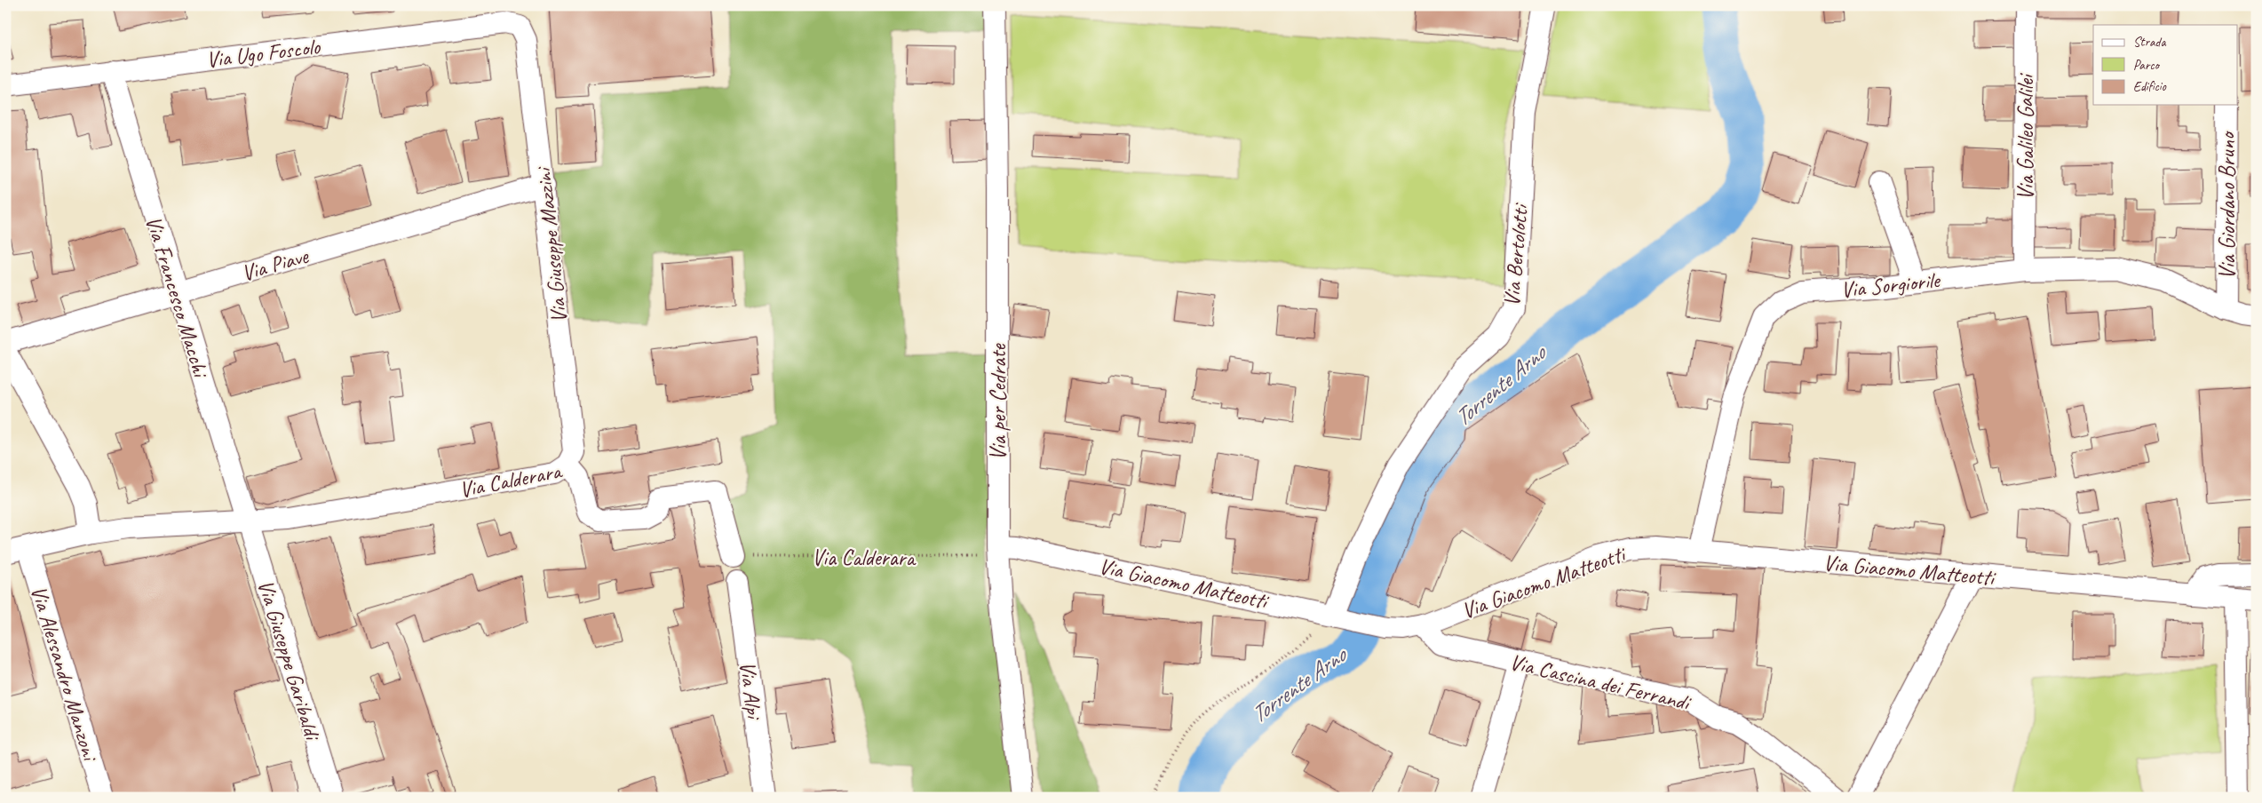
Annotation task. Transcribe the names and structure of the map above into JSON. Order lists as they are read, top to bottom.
{
  "streets": {
    "street": [
      "Via Ugo Foscolo",
      "Via Galileo Galilei",
      "Via Giordano Bruno",
      "Via Giuseppe Mazzini",
      "Via Bertolotti",
      "Via Piave",
      "Via Sorgiorile",
      "Via Francesco Macchi",
      "Via per Cedrate",
      "Via Calderara",
      "Via Giacomo Matteotti",
      "Via Giuseppe Garibaldi",
      "Via Alessandro Manzoni",
      "Via Cascina dei Ferrandi",
      "Via Alpi"
    ]
  },
  "crossings": [
    ["Via Ugo Foscolo", "Via Giuseppe Mazzini"],
    ["Via Ugo Foscolo", "Via Francesco Macchi"],
    ["Via Galileo Galilei", "Via Sorgiorile"],
    ["Via Giordano Bruno", "Via Sorgiorile"],
    ["Via Giuseppe Mazzini", "Via Piave"],
    ["Via Giuseppe Mazzini", "Via Calderara"],
    ["Via Bertolotti", "Via Giacomo Matteotti"],
    ["Via Piave", "Via Francesco Macchi"],
    ["Via Sorgiorile", "Via Giacomo Matteotti"],
    ["Via Francesco Macchi", "Via Calderara"],
    ["Via Francesco Macchi", "Via Giuseppe Garibaldi"],
    ["Via per Cedrate", "Via Calderara"],
    ["Via per Cedrate", "Via Giacomo Matteotti"],
    ["Via Calderara", "Via Giacomo Matteotti"],
    ["Via Calderara", "Via Giuseppe Garibaldi"],
    ["Via Giacomo Matteotti", "Via Cascina dei Ferrandi"]
  ],
  "water": ["Torrente Arno"],
  "legend": ["Strada", "Parco", "Edificio"]
}
